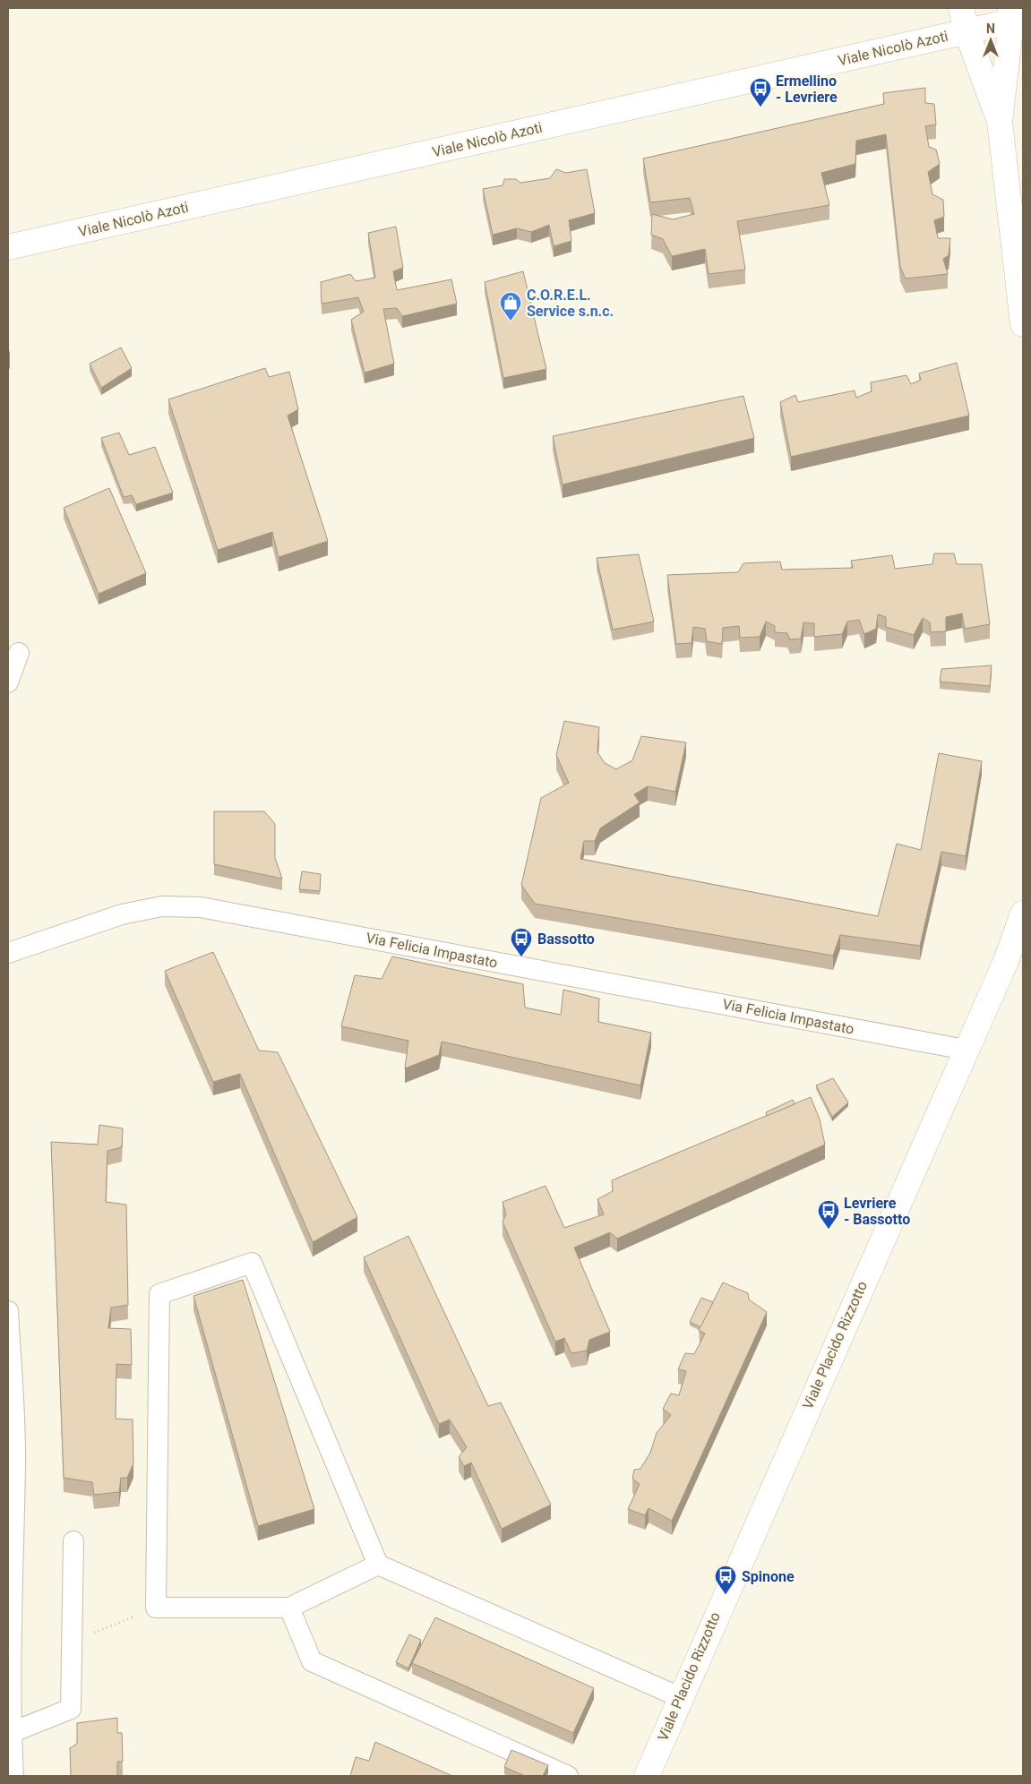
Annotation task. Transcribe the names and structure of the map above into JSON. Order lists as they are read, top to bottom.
{
  "streets": {
    "street": ["Viale Nicolò Azoti", "Via Felicia Impastato", "Viale Placido Rizzotto"]
  },
  "crossings": [
    ["Via Felicia Impastato", "Viale Placido Rizzotto"]
  ],
  "places": {
    "bus stop": [
      "Ermellino - Levriere",
      "Bassotto",
      "Levriere - Bassotto",
      "Spinone"
    ],
    "shop": ["C.O.R.E.L. Service s.n.c."]
  },
  "north": "top"
}
